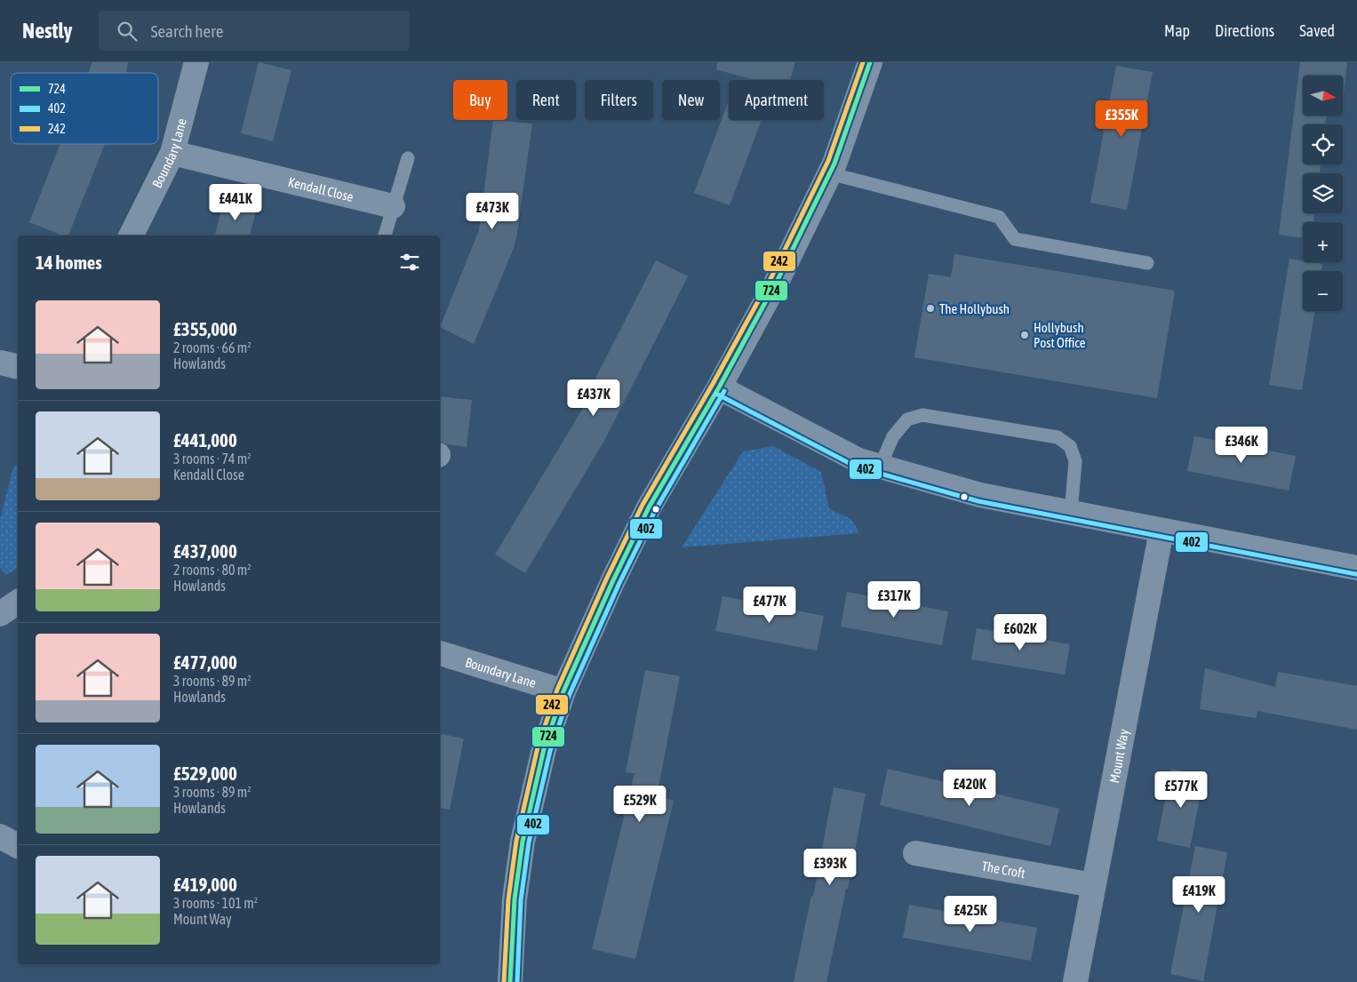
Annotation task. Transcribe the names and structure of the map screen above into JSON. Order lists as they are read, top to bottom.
{
  "streets": {
    "street": [
      "Boundary Lane",
      "Kendall Close",
      "Mount Way",
      "The Croft"
    ]
  },
  "crossings": [
    ["Boundary Lane", "Kendall Close"],
    ["Mount Way", "The Croft"]
  ],
  "places": ["The Hollybush", "Hollybush Post Office"],
  "lines": ["transit line 724", "transit line 242", "transit line 402"],
  "legend": ["724", "402", "242"],
  "north": "right",
  "page": {
    "header": "Nestly",
    "search": "Search here",
    "nav": ["Map", "Directions", "Saved"],
    "map_buttons": ["+", "−"],
    "chip": [
      "Buy",
      "Rent",
      "Filters",
      "New",
      "Apartment"
    ],
    "price": [
      "£355K",
      "£441K",
      "£473K",
      "£437K",
      "£346K",
      "£317K",
      "£477K",
      "£602K",
      "£420K",
      "£577K",
      "£529K",
      "£393K",
      "£419K",
      "£425K"
    ],
    "heading": "14 homes",
    "list": [
      {
        "name": "£355,000",
        "note": "2 rooms · 66 m² · Howlands"
      },
      {
        "name": "£441,000",
        "note": "3 rooms · 74 m² · Kendall Close"
      },
      {
        "name": "£437,000",
        "note": "2 rooms · 80 m² · Howlands"
      },
      {
        "name": "£477,000",
        "note": "3 rooms · 89 m² · Howlands"
      },
      {
        "name": "£529,000",
        "note": "3 rooms · 89 m² · Howlands"
      },
      {
        "name": "£419,000",
        "note": "3 rooms · 101 m² · Mount Way"
      }
    ]
  }
}
